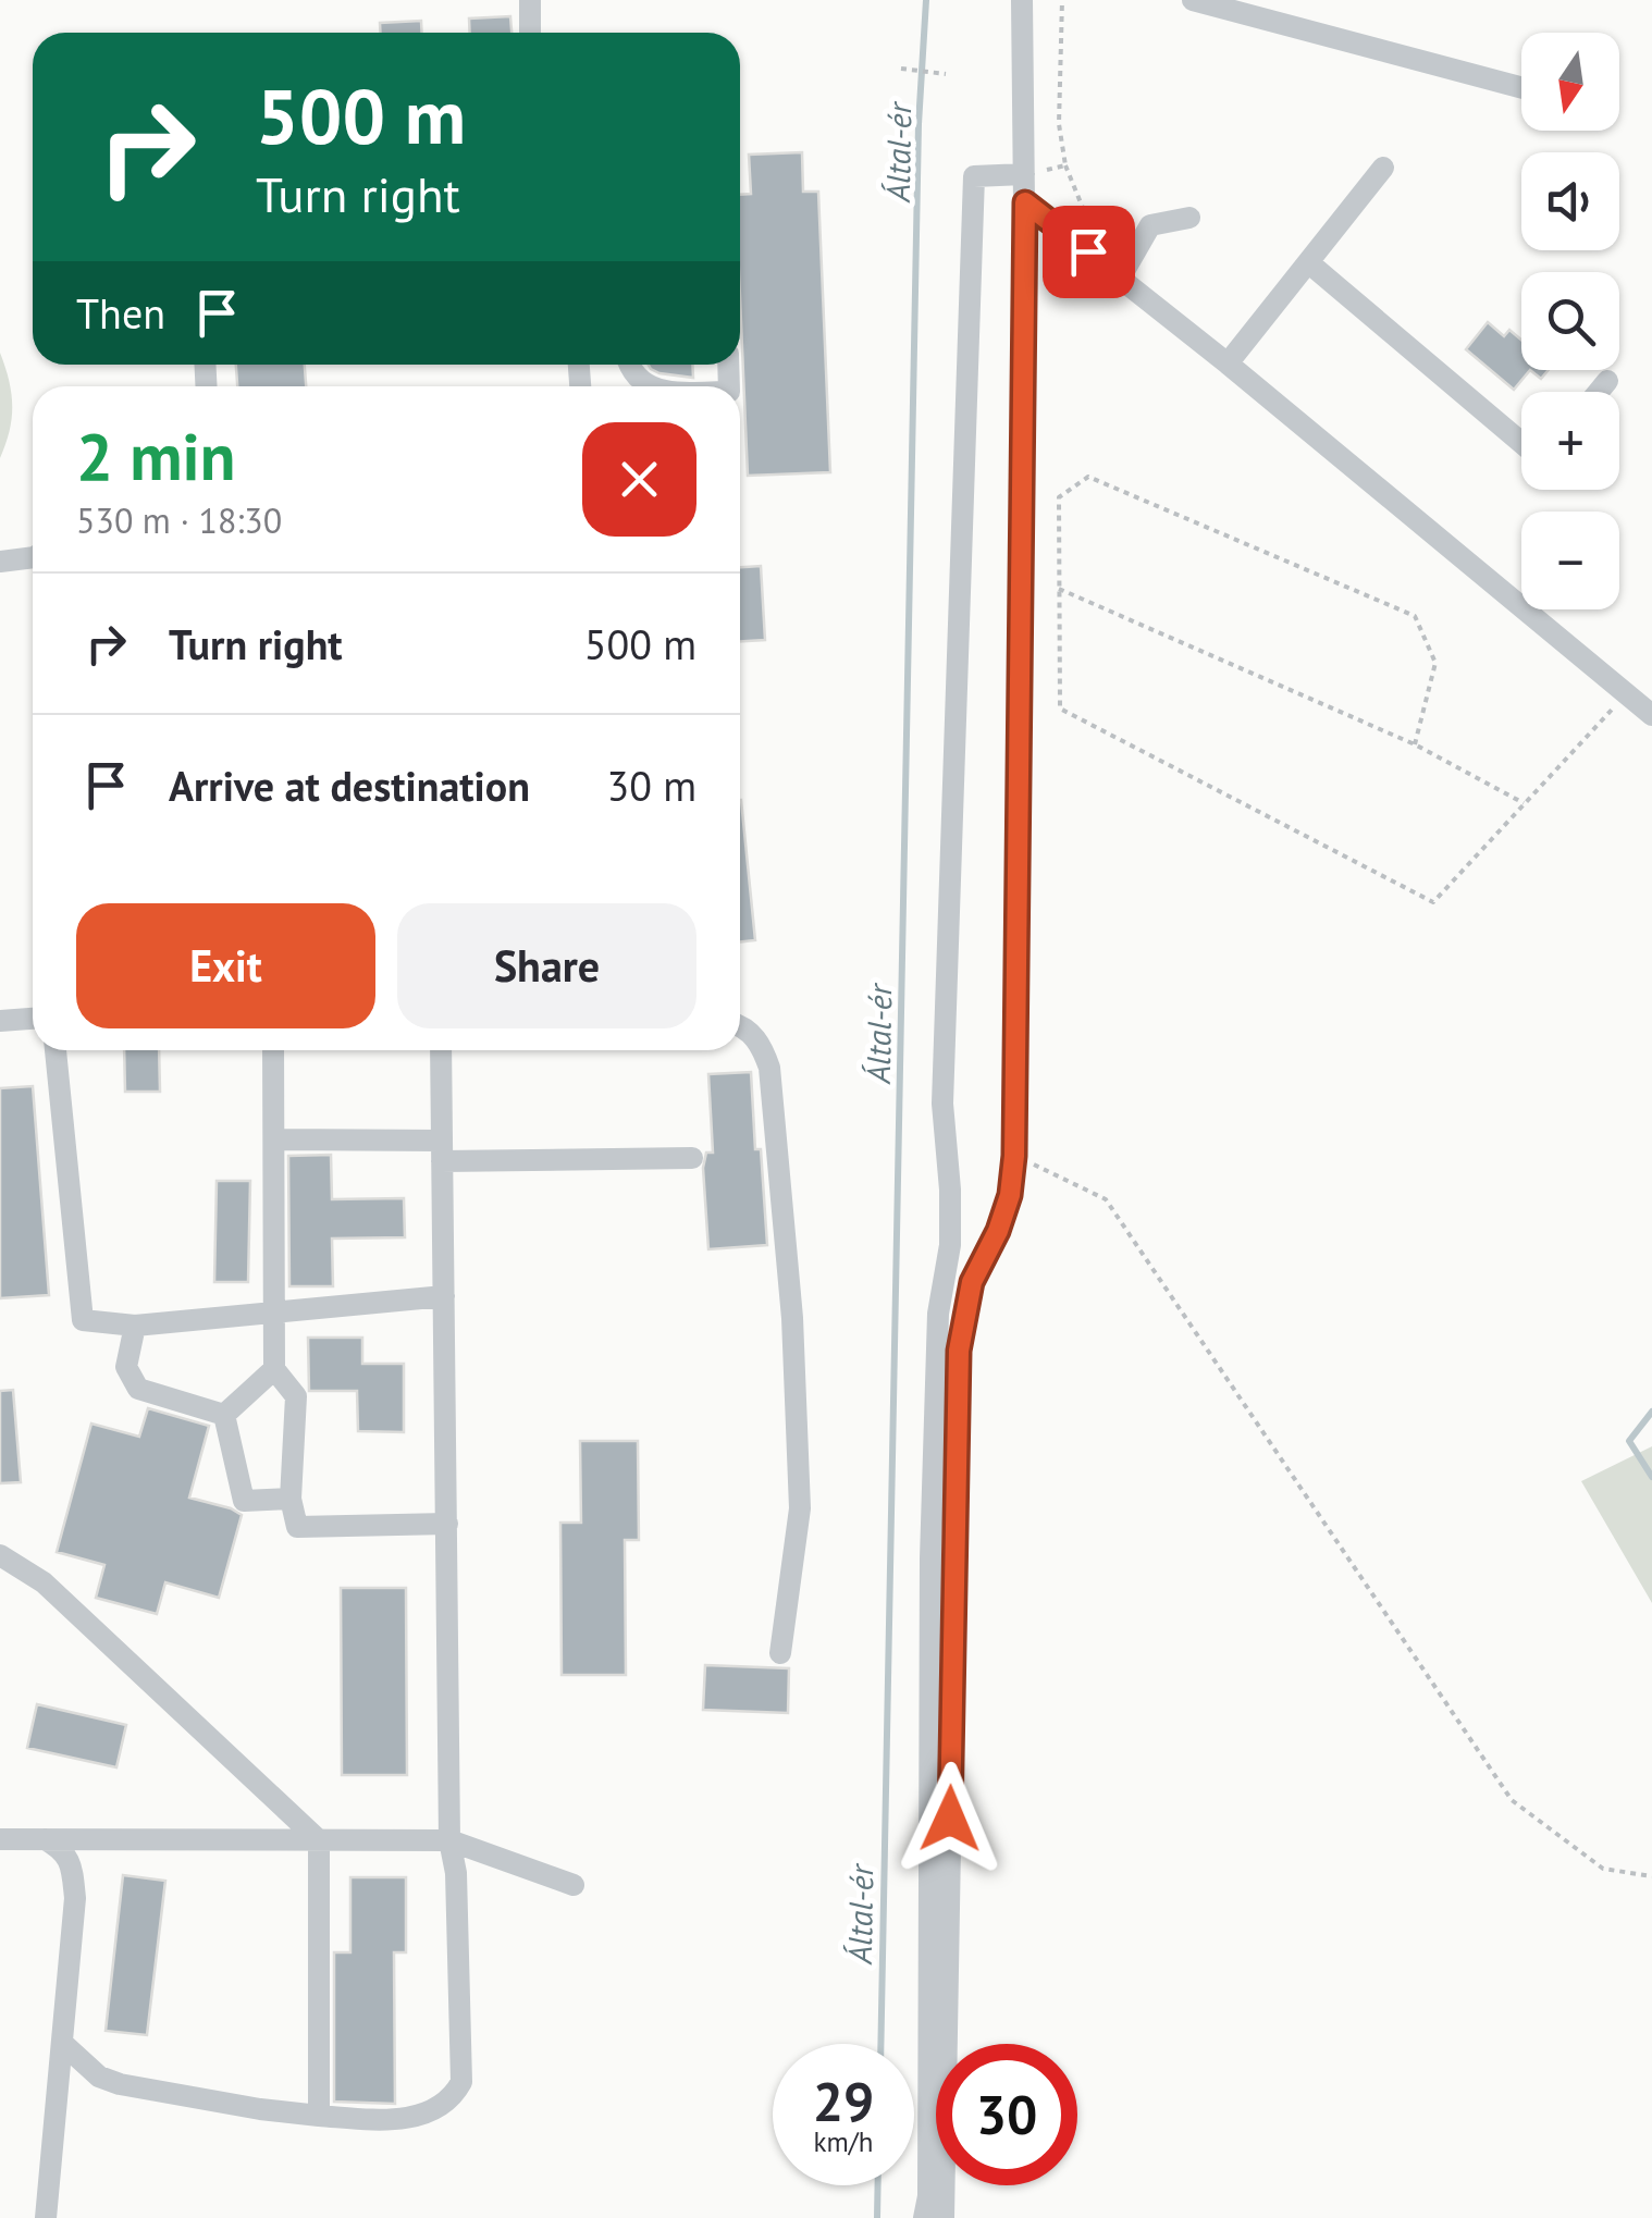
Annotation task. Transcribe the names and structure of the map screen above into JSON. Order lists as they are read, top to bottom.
{
  "water": ["Által-ér"],
  "north": "bottom",
  "page": {
    "map_buttons": ["+", "−"],
    "turn": ["500 m", "Turn right"],
    "then": "Then",
    "heading": ["2 min", "530 m · 18:30"],
    "list": [
      {
        "name": "Turn right",
        "value": "500 m"
      },
      {
        "name": "Arrive at destination",
        "value": "30 m"
      }
    ],
    "buttons": ["Exit", "Share"],
    "speed": "29 km/h",
    "limit": "30"
  }
}
